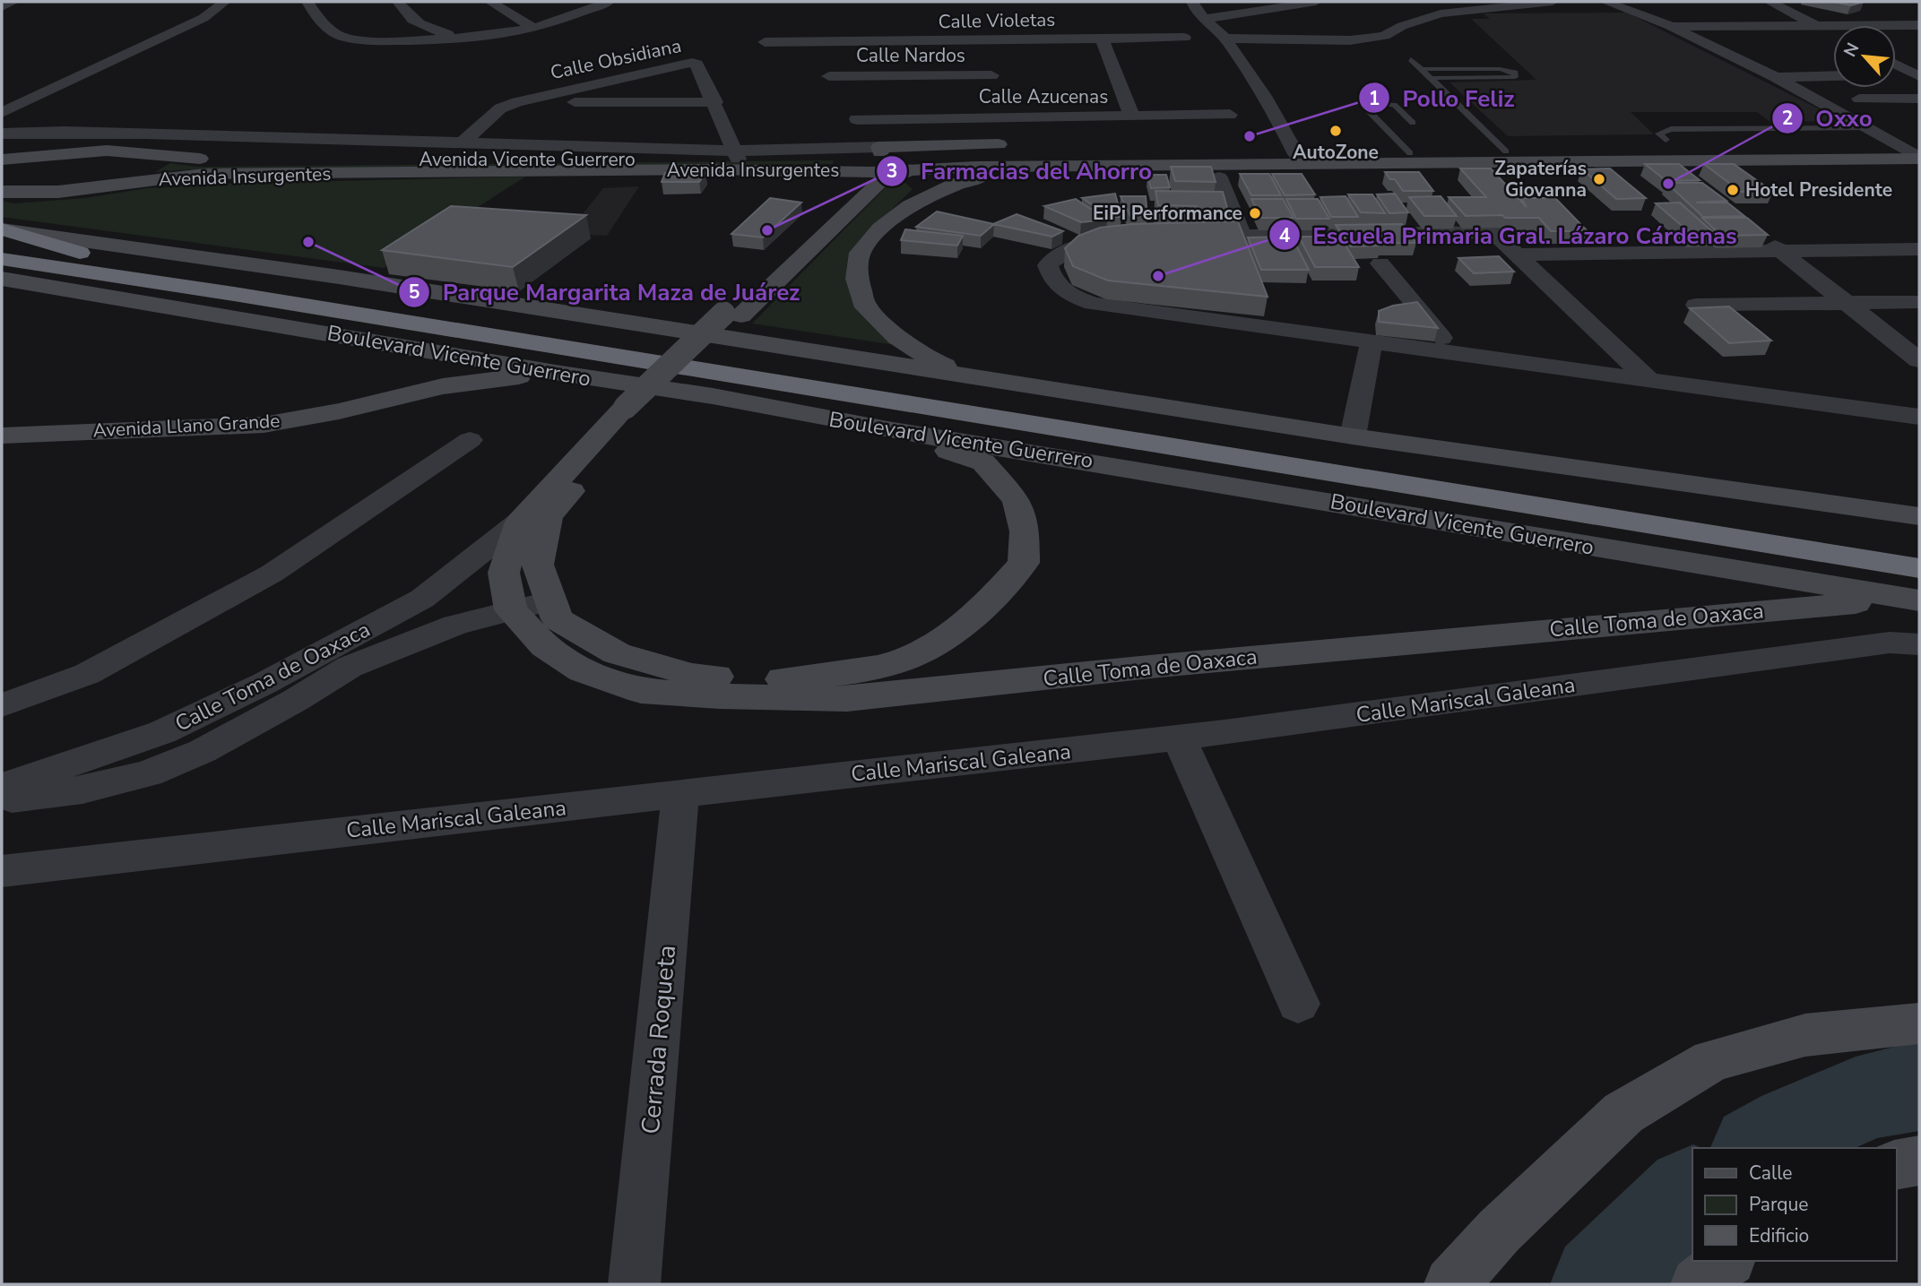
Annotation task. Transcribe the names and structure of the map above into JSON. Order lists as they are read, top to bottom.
{
  "streets": {
    "highway": ["Boulevard Vicente Guerrero"],
    "main road": [
      "Avenida Vicente Guerrero",
      "Avenida Insurgentes",
      "Avenida Llano Grande",
      "Calle Toma de Oaxaca"
    ],
    "street": [
      "Calle Violetas",
      "Calle Nardos",
      "Calle Obsidiana",
      "Calle Azucenas",
      "Calle Mariscal Galeana",
      "Cerrada Roqueta"
    ]
  },
  "crossings": [
    ["Calle Violetas", "Calle Nardos"],
    ["Calle Obsidiana", "Avenida Vicente Guerrero"],
    ["Calle Azucenas", "Avenida Vicente Guerrero"],
    ["Avenida Vicente Guerrero", "Avenida Insurgentes"],
    ["Avenida Insurgentes", "Calle Toma de Oaxaca"],
    ["Boulevard Vicente Guerrero", "Avenida Llano Grande"],
    ["Boulevard Vicente Guerrero", "Calle Toma de Oaxaca"],
    ["Calle Mariscal Galeana", "Cerrada Roqueta"]
  ],
  "places": [
    "AutoZone",
    "Pollo Feliz",
    "Zapaterías Giovanna",
    "Oxxo",
    "Hotel Presidente",
    "EiPi Performance",
    "Farmacias del Ahorro",
    "Parque Margarita Maza de Juárez",
    "Escuela Primaria Gral. Lázaro Cárdenas"
  ],
  "legend": ["Calle", "Parque", "Edificio"],
  "north": "top left"
}
